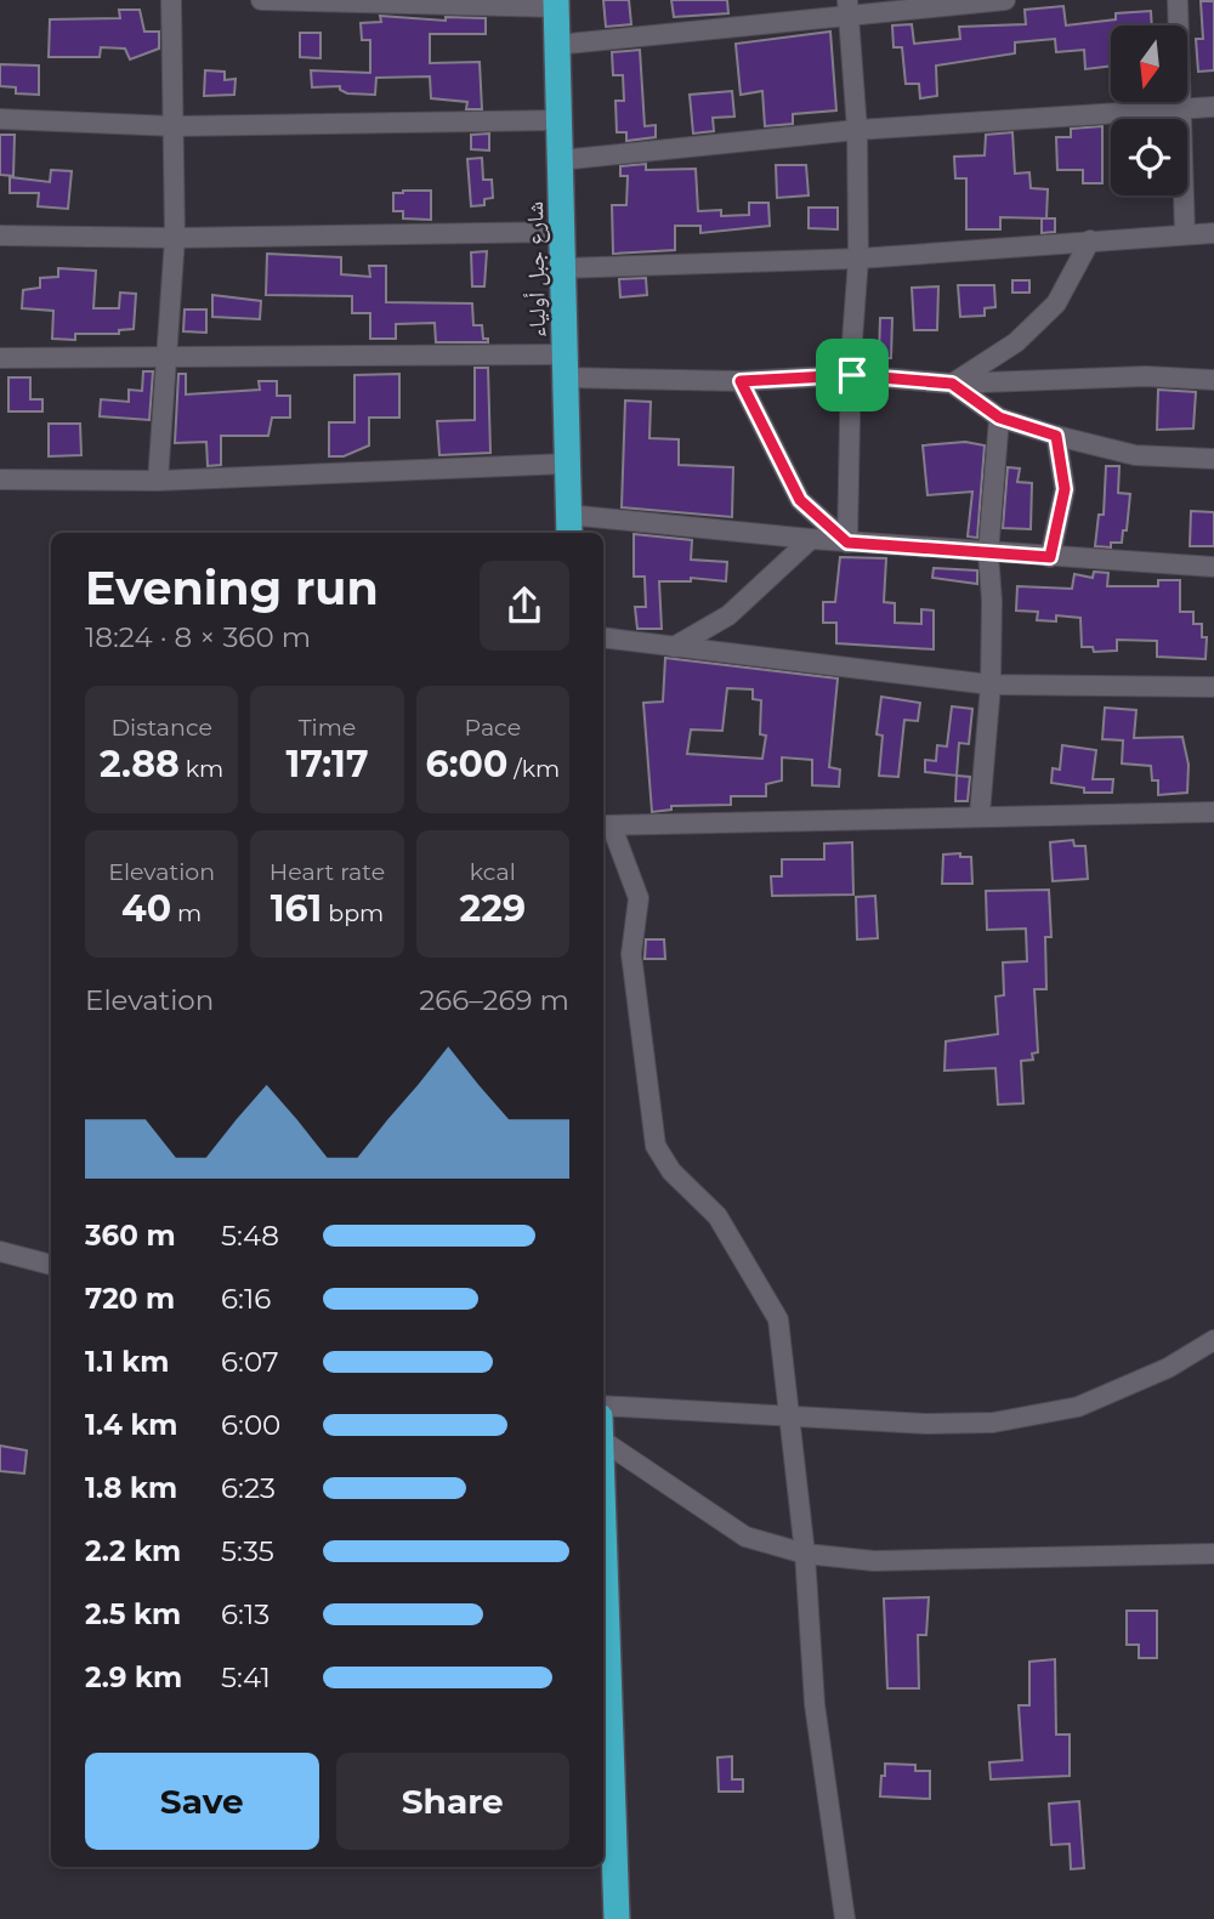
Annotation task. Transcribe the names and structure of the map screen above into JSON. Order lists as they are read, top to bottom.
{
  "streets": {
    "highway": ["شارع جبل أولياء"]
  },
  "north": "bottom",
  "page": {
    "heading": ["Evening run", "18:24 · 8 × 360 m"],
    "stats": [
      ["Distance", "2.88 km"],
      ["Time", "17:17"],
      ["Pace", "6:00 /km"],
      ["Elevation", "40 m"],
      ["Heart rate", "161 bpm"],
      ["kcal", "229"]
    ],
    "chart": ["Elevation", "266–269 m"],
    "list": [
      {
        "name": "360 m",
        "note": "5:48"
      },
      {
        "name": "720 m",
        "note": "6:16"
      },
      {
        "name": "1.1 km",
        "note": "6:07"
      },
      {
        "name": "1.4 km",
        "note": "6:00"
      },
      {
        "name": "1.8 km",
        "note": "6:23"
      },
      {
        "name": "2.2 km",
        "note": "5:35"
      },
      {
        "name": "2.5 km",
        "note": "6:13"
      },
      {
        "name": "2.9 km",
        "note": "5:41"
      }
    ],
    "buttons": ["Save", "Share"]
  }
}
